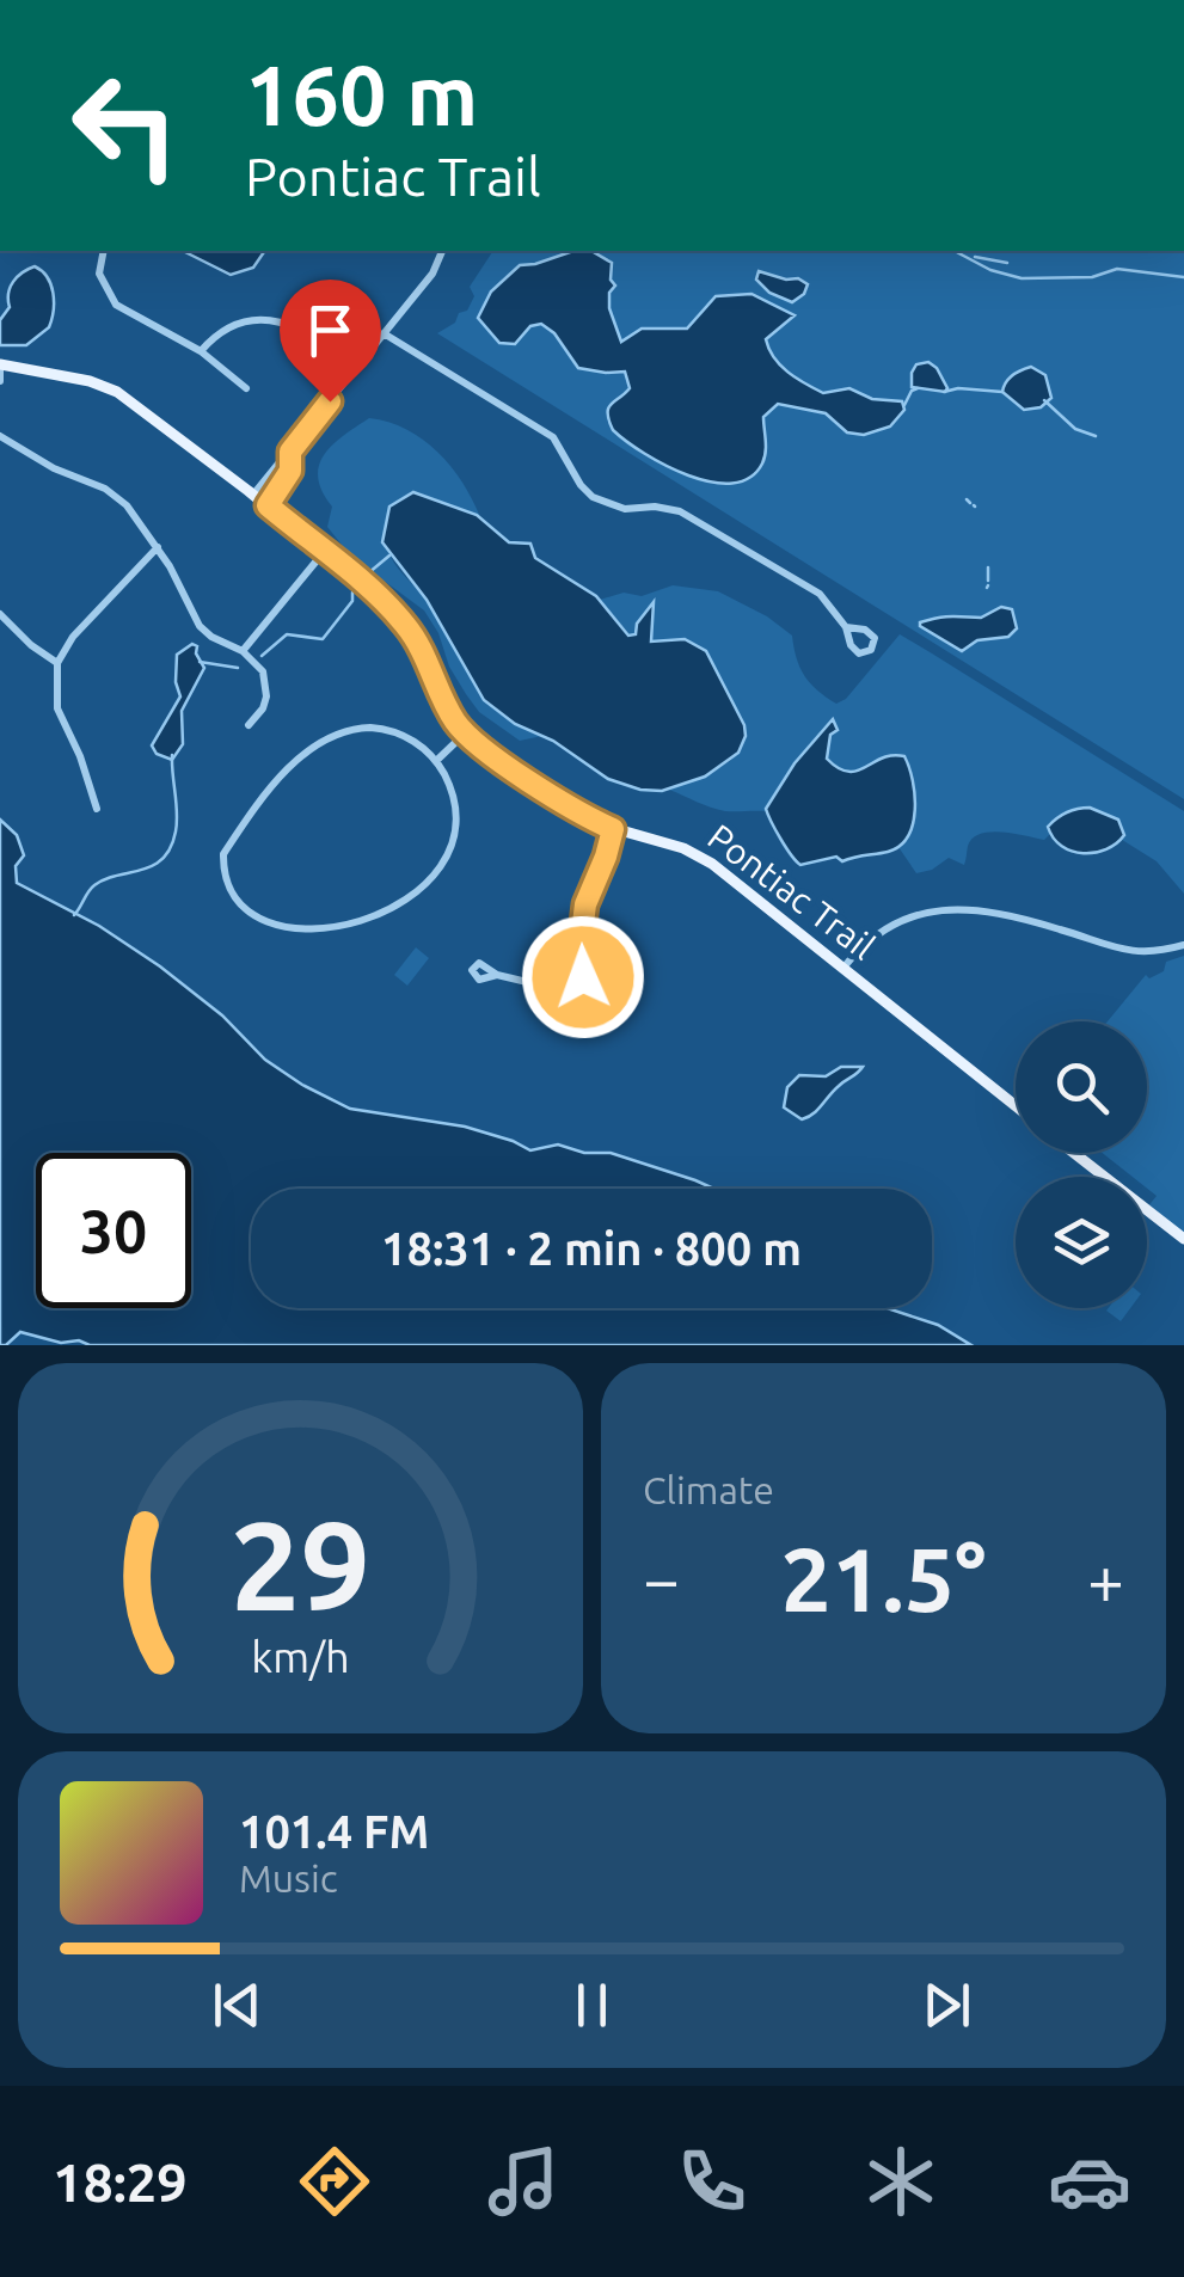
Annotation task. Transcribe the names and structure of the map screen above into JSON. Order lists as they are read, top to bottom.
{
  "streets": {
    "main road": ["Pontiac Trail"]
  },
  "page": {
    "turn": ["160 m", "Pontiac Trail"],
    "limit": "30",
    "trip": "18:31 · 2 min · 800 m",
    "tile": "Climate",
    "heat": ["−", "21.5°", "+"],
    "song": ["101.4 FM", "Music"],
    "tabs": "18:29",
    "gauge": ["29", "km/h"]
  }
}
